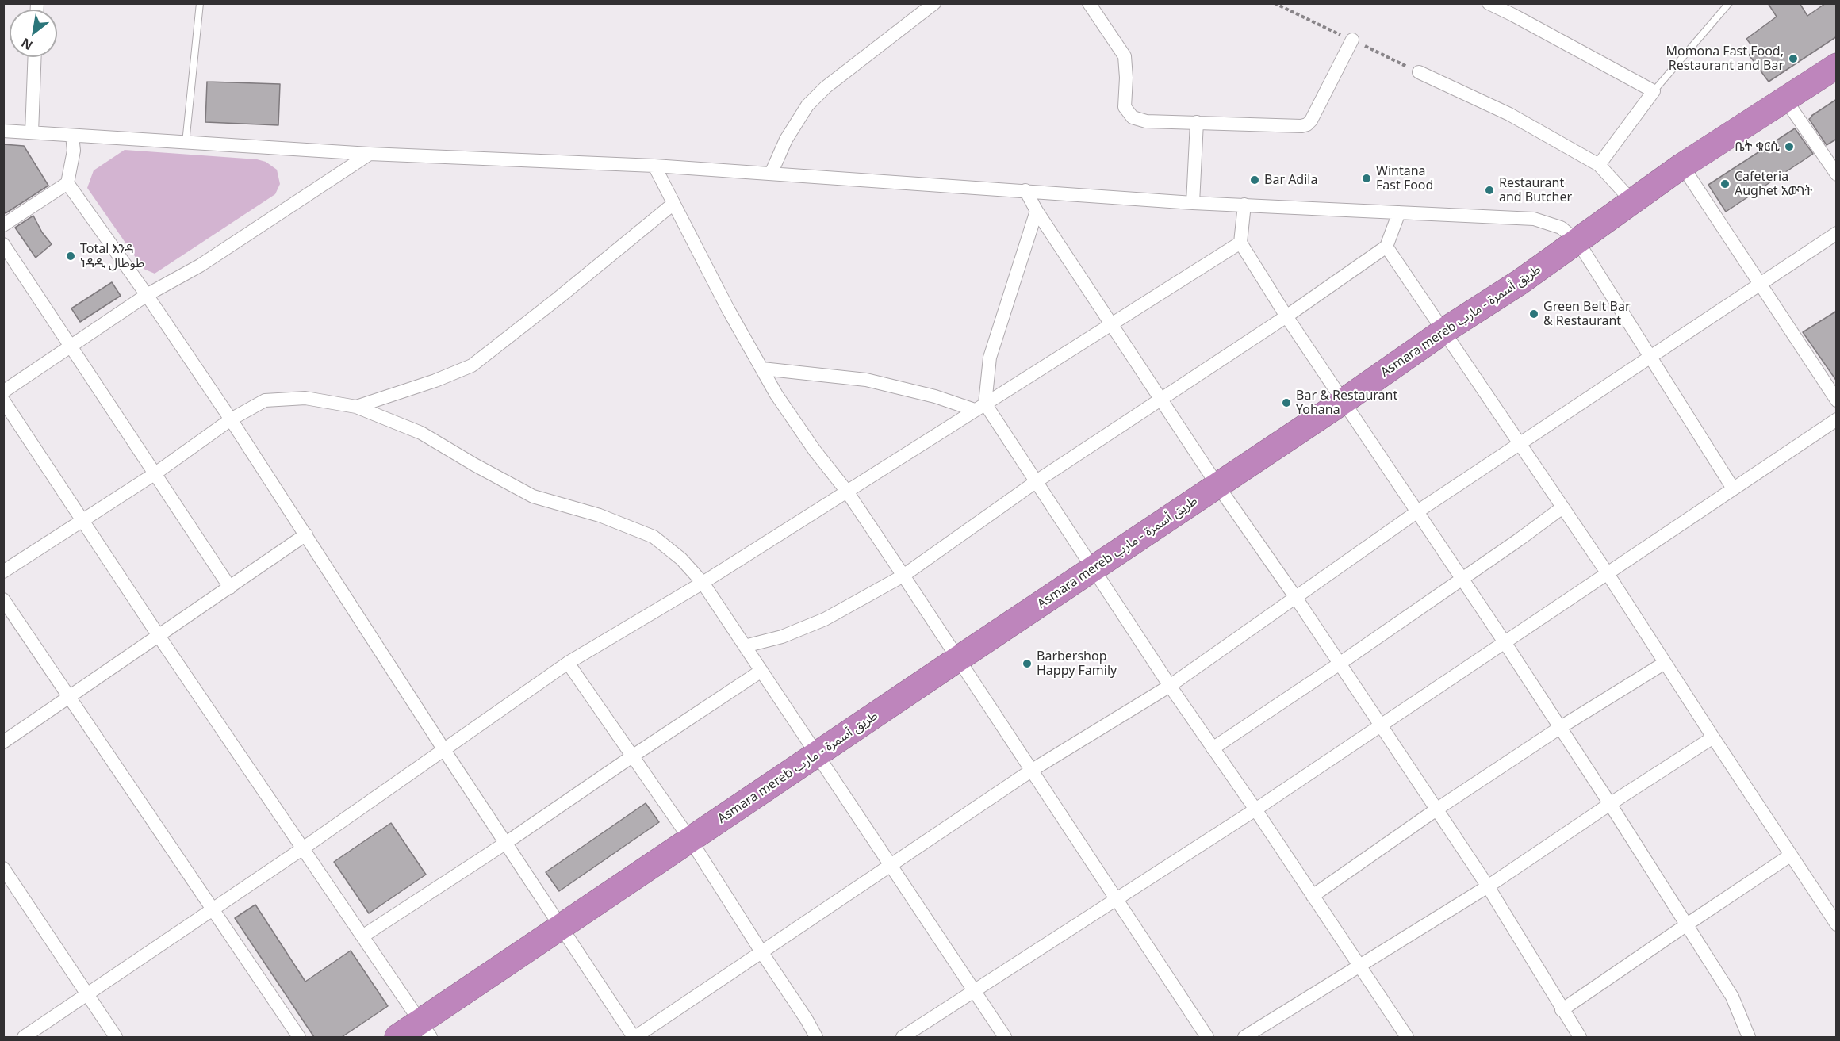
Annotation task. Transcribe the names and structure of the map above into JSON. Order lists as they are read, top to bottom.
{
  "streets": {
    "highway": ["Asmara mereb طريق أسمرة - مارب"]
  },
  "places": [
    "Momona Fast Food, Restaurant and Bar",
    "ቤት ቁርሲ",
    "Wintana Fast Food",
    "Bar Adila",
    "Cafeteria Aughet አውገት",
    "Restaurant and Butcher",
    "Total እንዳ ነዳዲ طوطال",
    "Green Belt Bar & Restaurant",
    "Bar & Restaurant Yohana",
    "Barbershop Happy Family"
  ],
  "north": "bottom left"
}
